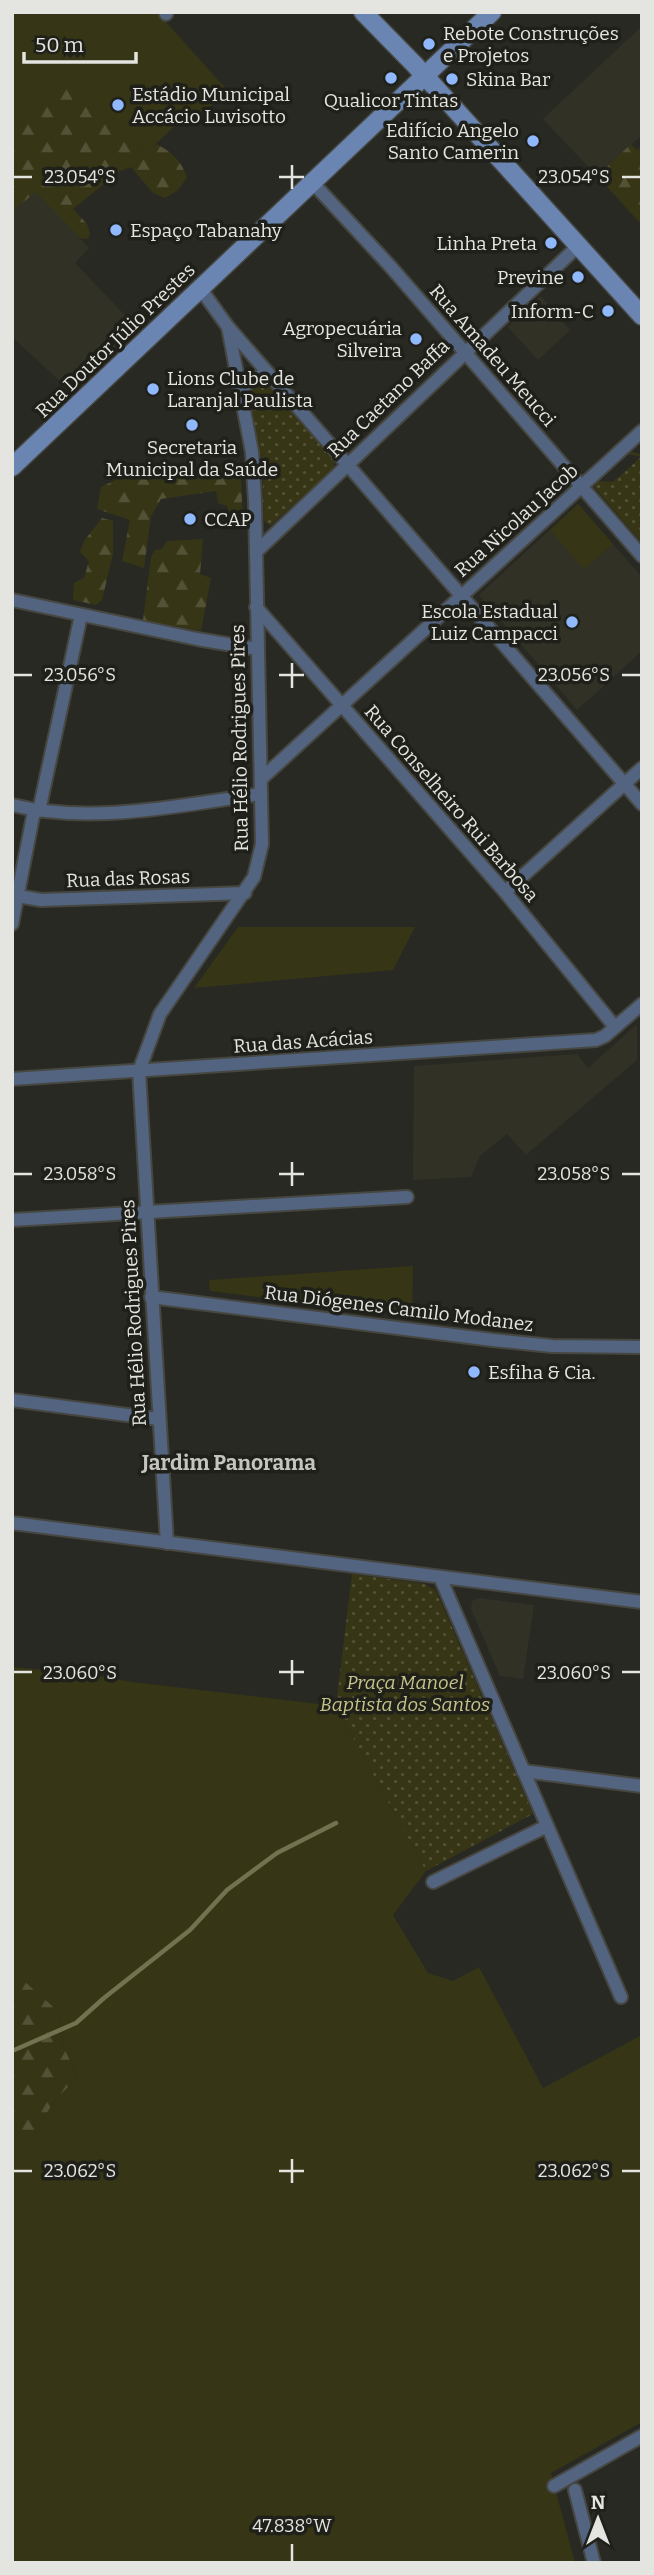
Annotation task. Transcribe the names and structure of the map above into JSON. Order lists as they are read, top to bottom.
{
  "streets": {
    "street": [
      "Rua Doutor Júlio Prestes",
      "Rua Amadeu Meucci",
      "Rua Caetano Baffa",
      "Rua Nicolau Jacob",
      "Rua Hélio Rodrigues Pires",
      "Rua Conselheiro Rui Barbosa",
      "Rua das Rosas",
      "Rua das Acácias",
      "Rua Diógenes Camilo Modanez"
    ]
  },
  "crossings": [
    ["Rua Doutor Júlio Prestes", "Rua Amadeu Meucci"],
    ["Rua Doutor Júlio Prestes", "Rua Hélio Rodrigues Pires"],
    ["Rua Amadeu Meucci", "Rua Caetano Baffa"],
    ["Rua Amadeu Meucci", "Rua Nicolau Jacob"],
    ["Rua Caetano Baffa", "Rua Hélio Rodrigues Pires"],
    ["Rua Nicolau Jacob", "Rua Hélio Rodrigues Pires"],
    ["Rua Nicolau Jacob", "Rua Conselheiro Rui Barbosa"],
    ["Rua Hélio Rodrigues Pires", "Rua Conselheiro Rui Barbosa"],
    ["Rua Hélio Rodrigues Pires", "Rua das Rosas"],
    ["Rua Hélio Rodrigues Pires", "Rua das Acácias"],
    ["Rua Hélio Rodrigues Pires", "Rua Diógenes Camilo Modanez"],
    ["Rua Conselheiro Rui Barbosa", "Rua das Acácias"]
  ],
  "districts": ["Jardim Panorama"],
  "parks": ["Praça Manoel Baptista dos Santos"],
  "places": [
    "Rebote Construções e Projetos",
    "Qualicor Tintas",
    "Skina Bar",
    "Estádio Municipal Accácio Luvisotto",
    "Edifício Angelo Santo Camerin",
    "Espaço Tabanahy",
    "Linha Preta",
    "Previne",
    "Inform-C",
    "Agropecuária Silveira",
    "Lions Clube de Laranjal Paulista",
    "Secretaria Municipal da Saúde",
    "CCAP",
    "Escola Estadual Luiz Campacci",
    "Esfiha & Cia."
  ],
  "scale_bar": "50 m",
  "north": "top",
  "coordinates": [
    "23.054°S",
    "23.056°S",
    "23.058°S",
    "23.060°S",
    "23.062°S",
    "47.838°W"
  ]
}
